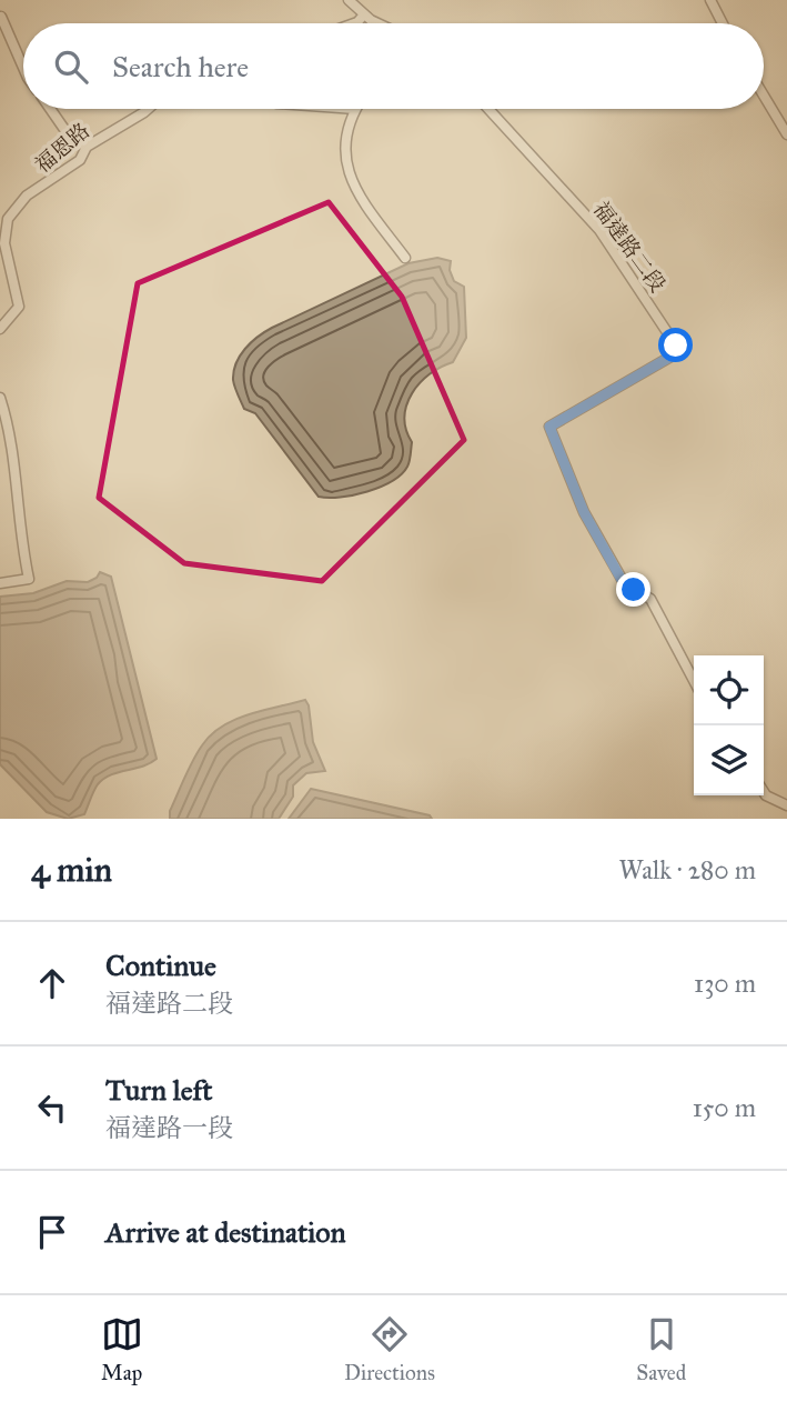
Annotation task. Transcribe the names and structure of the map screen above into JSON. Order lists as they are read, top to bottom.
{
  "streets": {
    "street": ["福恩路", "福達路二段"]
  },
  "page": {
    "search": "Search here",
    "heading": ["4 min", "Walk · 280 m"],
    "list": [
      ["Continue", "福達路二段", "130 m"],
      ["Turn left", "福達路一段", "150 m"],
      "Arrive at destination"
    ],
    "nav": ["Map", "Directions", "Saved"]
  }
}
